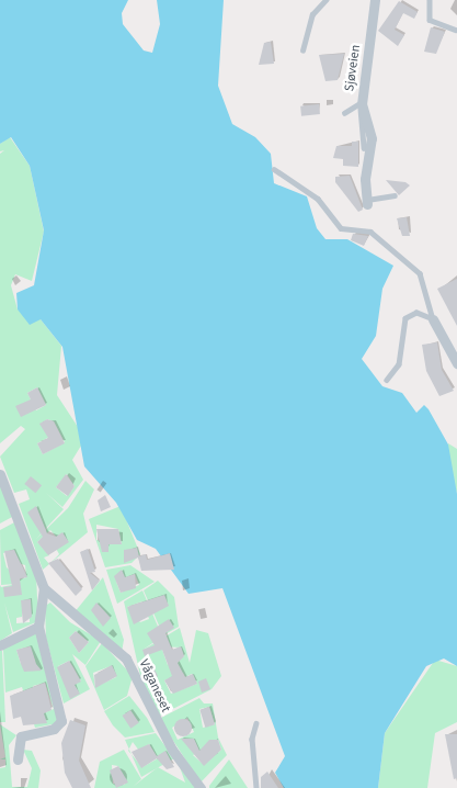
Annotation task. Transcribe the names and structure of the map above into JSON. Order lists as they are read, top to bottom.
{
  "streets": {
    "street": ["Sjøveien", "Våganeset"]
  }
}
